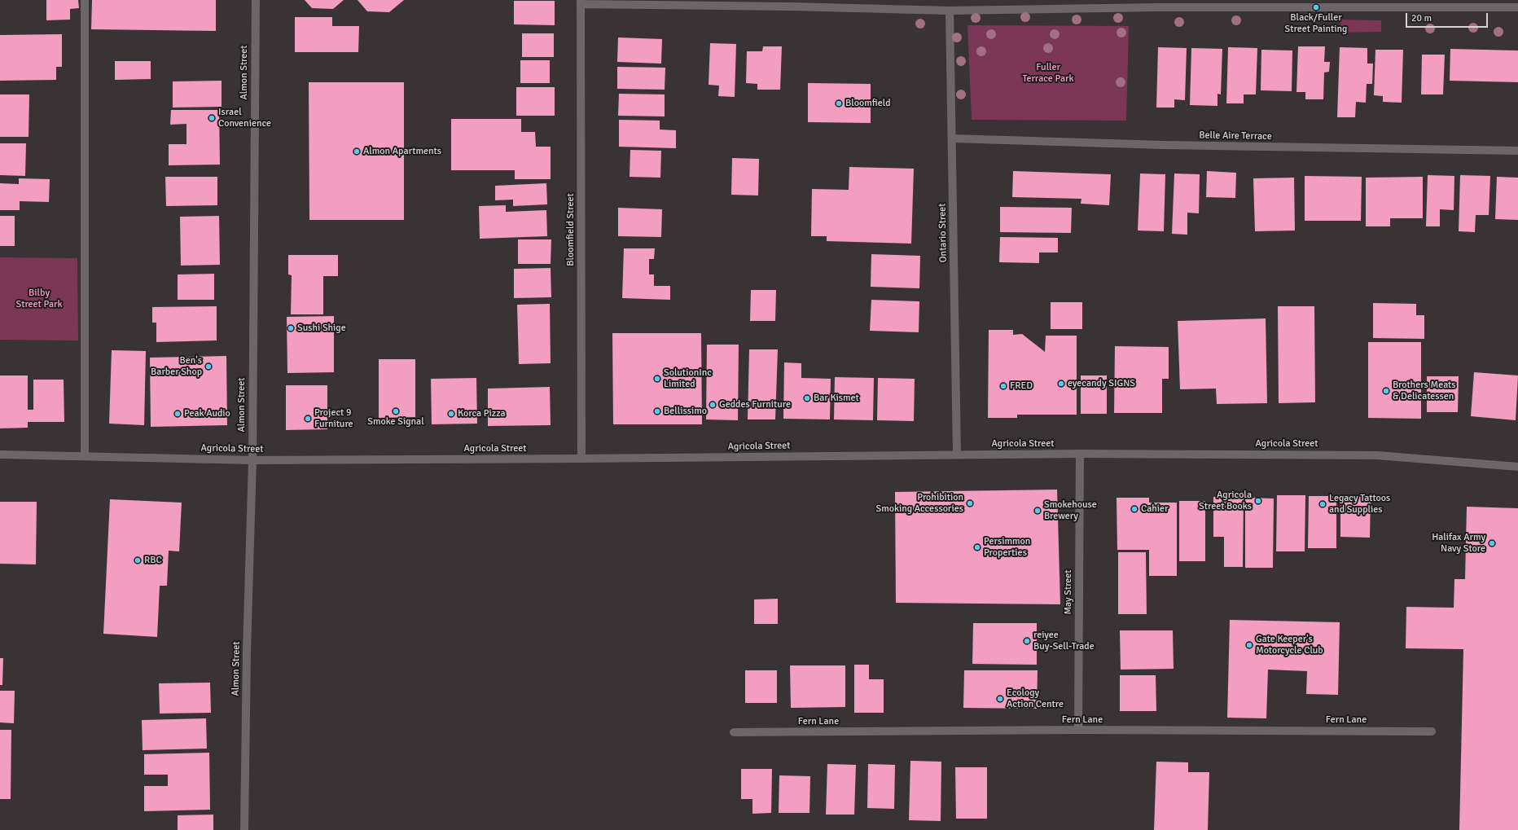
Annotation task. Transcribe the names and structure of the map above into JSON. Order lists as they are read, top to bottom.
{
  "streets": {
    "street": [
      "Almon Street",
      "Belle Aire Terrace",
      "Bloomfield Street",
      "Ontario Street",
      "Agricola Street",
      "May Street",
      "Fern Lane"
    ]
  },
  "crossings": [
    ["Almon Street", "Agricola Street"],
    ["Belle Aire Terrace", "Ontario Street"],
    ["Bloomfield Street", "Agricola Street"],
    ["Ontario Street", "Agricola Street"],
    ["Agricola Street", "May Street"],
    ["May Street", "Fern Lane"]
  ],
  "parks": ["Fuller Terrace Park", "Bilby Street Park"],
  "places": [
    "Black/Fuller Street Painting",
    "Bloomfield",
    "Israel Convenience",
    "Almon Apartments",
    "Sushi Shige",
    "Ben's Barber Shop",
    "SolutionInc Limited",
    "eyecandy SIGNS",
    "FRED",
    "Brothers Meats & Delicatessen",
    "Bar Kismet",
    "Geddes Furniture",
    "Smoke Signal",
    "Bellissimo",
    "Peak Audio",
    "Korca Pizza",
    "Project 9 Furniture",
    "Agricola Street Books",
    "Prohibition Smoking Accessories",
    "Legacy Tattoos and Supplies",
    "Cahier",
    "Smokehouse Brewery",
    "Halifax Army Navy Store",
    "Persimmon Properties",
    "RBC",
    "reiyee Buy-Sell-Trade",
    "Gate Keeper's Motorcycle Club",
    "Ecology Action Centre"
  ],
  "scale_bar": "20 m"
}
